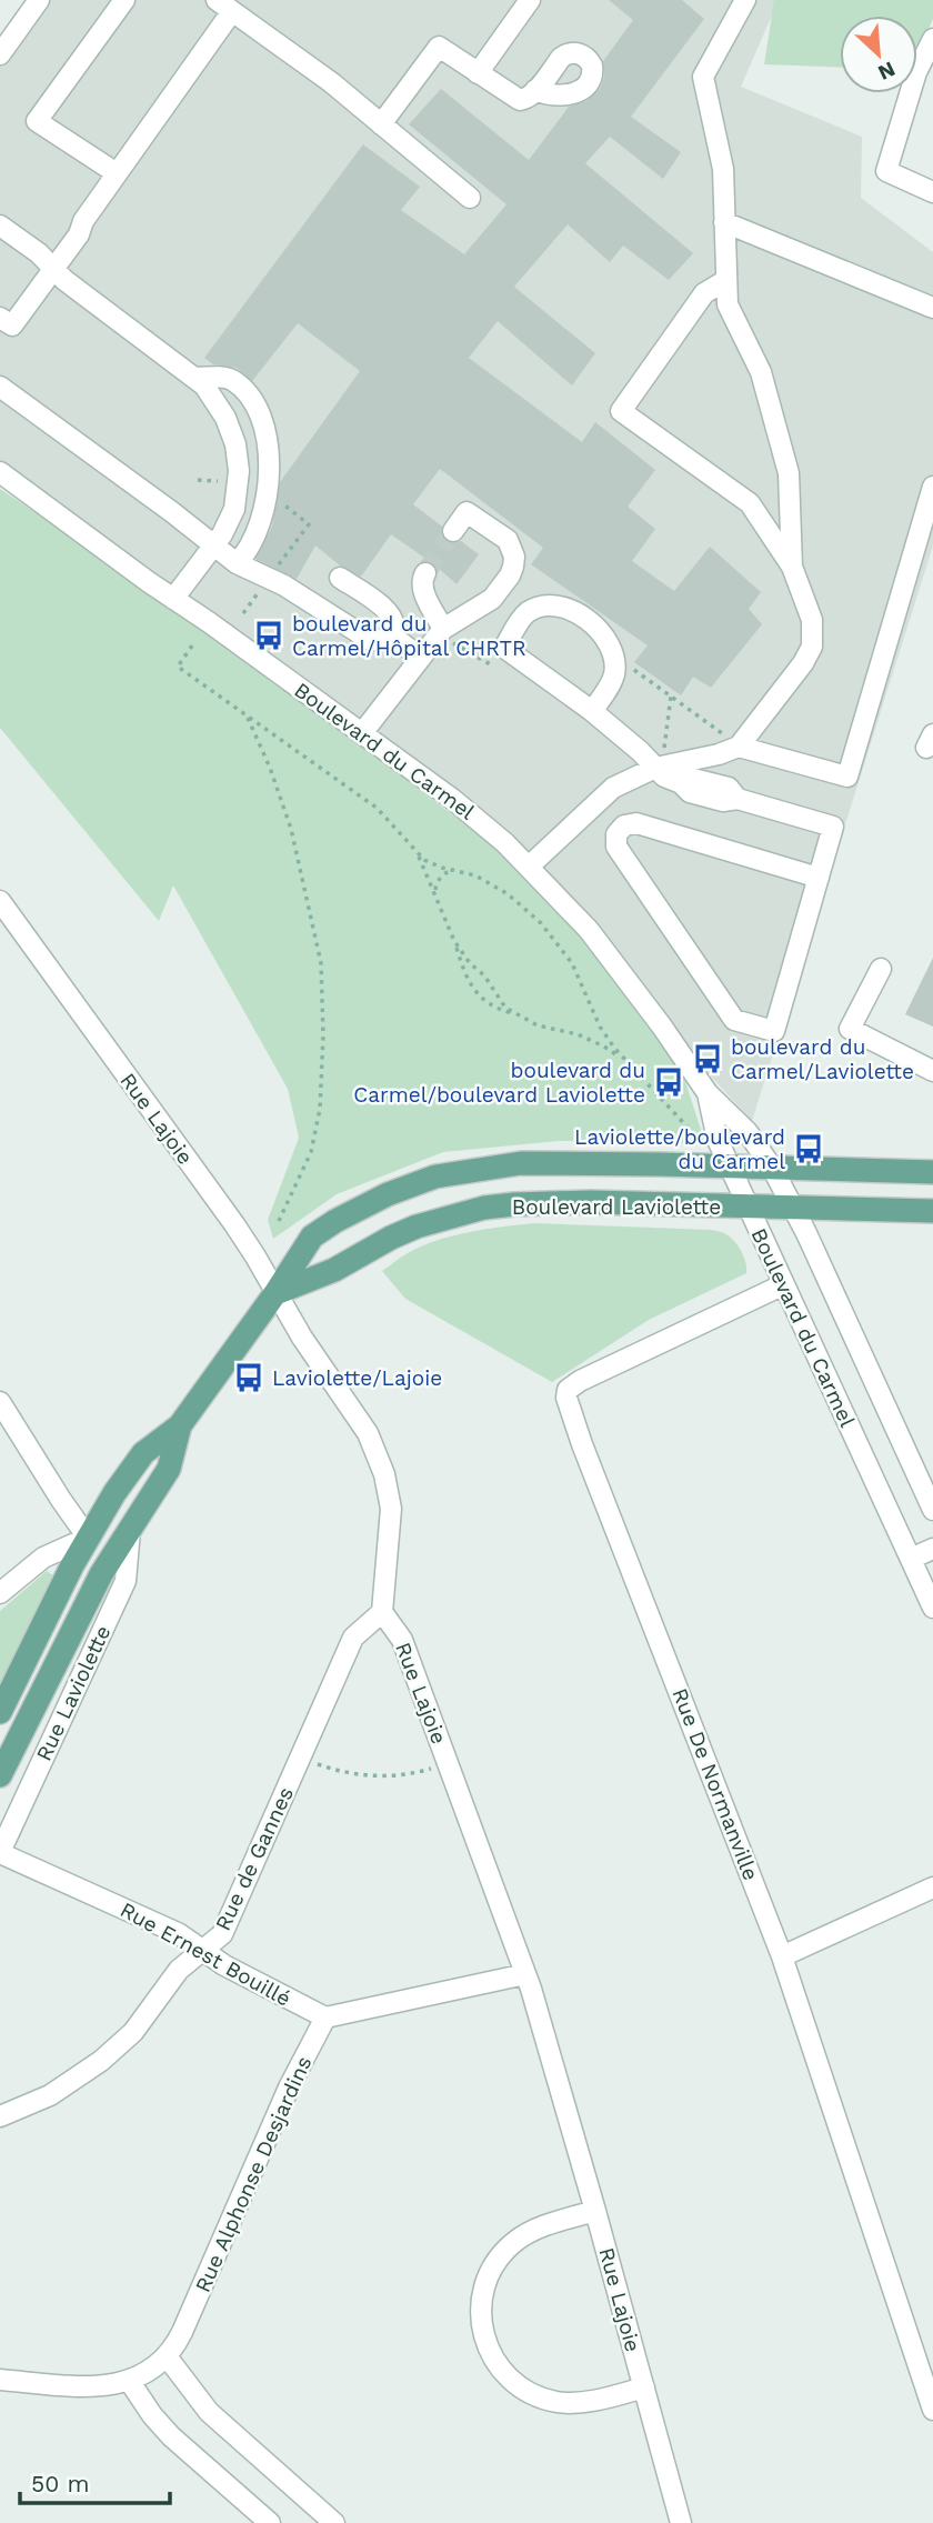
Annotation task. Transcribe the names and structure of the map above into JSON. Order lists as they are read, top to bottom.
{
  "streets": {
    "main road": ["Boulevard Laviolette", "Rue Laviolette"],
    "street": [
      "Boulevard du Carmel",
      "Rue Lajoie",
      "Rue De Normanville",
      "Rue de Gannes",
      "Rue Ernest Bouillé",
      "Rue Alphonse Desjardins"
    ]
  },
  "crossings": [
    ["Boulevard du Carmel", "Boulevard Laviolette"],
    ["Boulevard du Carmel", "Rue De Normanville"],
    ["Rue Lajoie", "Boulevard Laviolette"],
    ["Rue Lajoie", "Rue Laviolette"],
    ["Rue Lajoie", "Rue de Gannes"],
    ["Boulevard Laviolette", "Rue Laviolette"],
    ["Rue Laviolette", "Rue Ernest Bouillé"],
    ["Rue de Gannes", "Rue Ernest Bouillé"],
    ["Rue Ernest Bouillé", "Rue Alphonse Desjardins"]
  ],
  "places": {
    "bus stop": [
      "boulevard du Carmel/Hôpital CHRTR",
      "boulevard du Carmel/Laviolette",
      "boulevard du Carmel/boulevard Laviolette",
      "Laviolette/boulevard du Carmel",
      "Laviolette/Lajoie"
    ]
  },
  "scale_bar": "50 m",
  "north": "bottom right"
}
